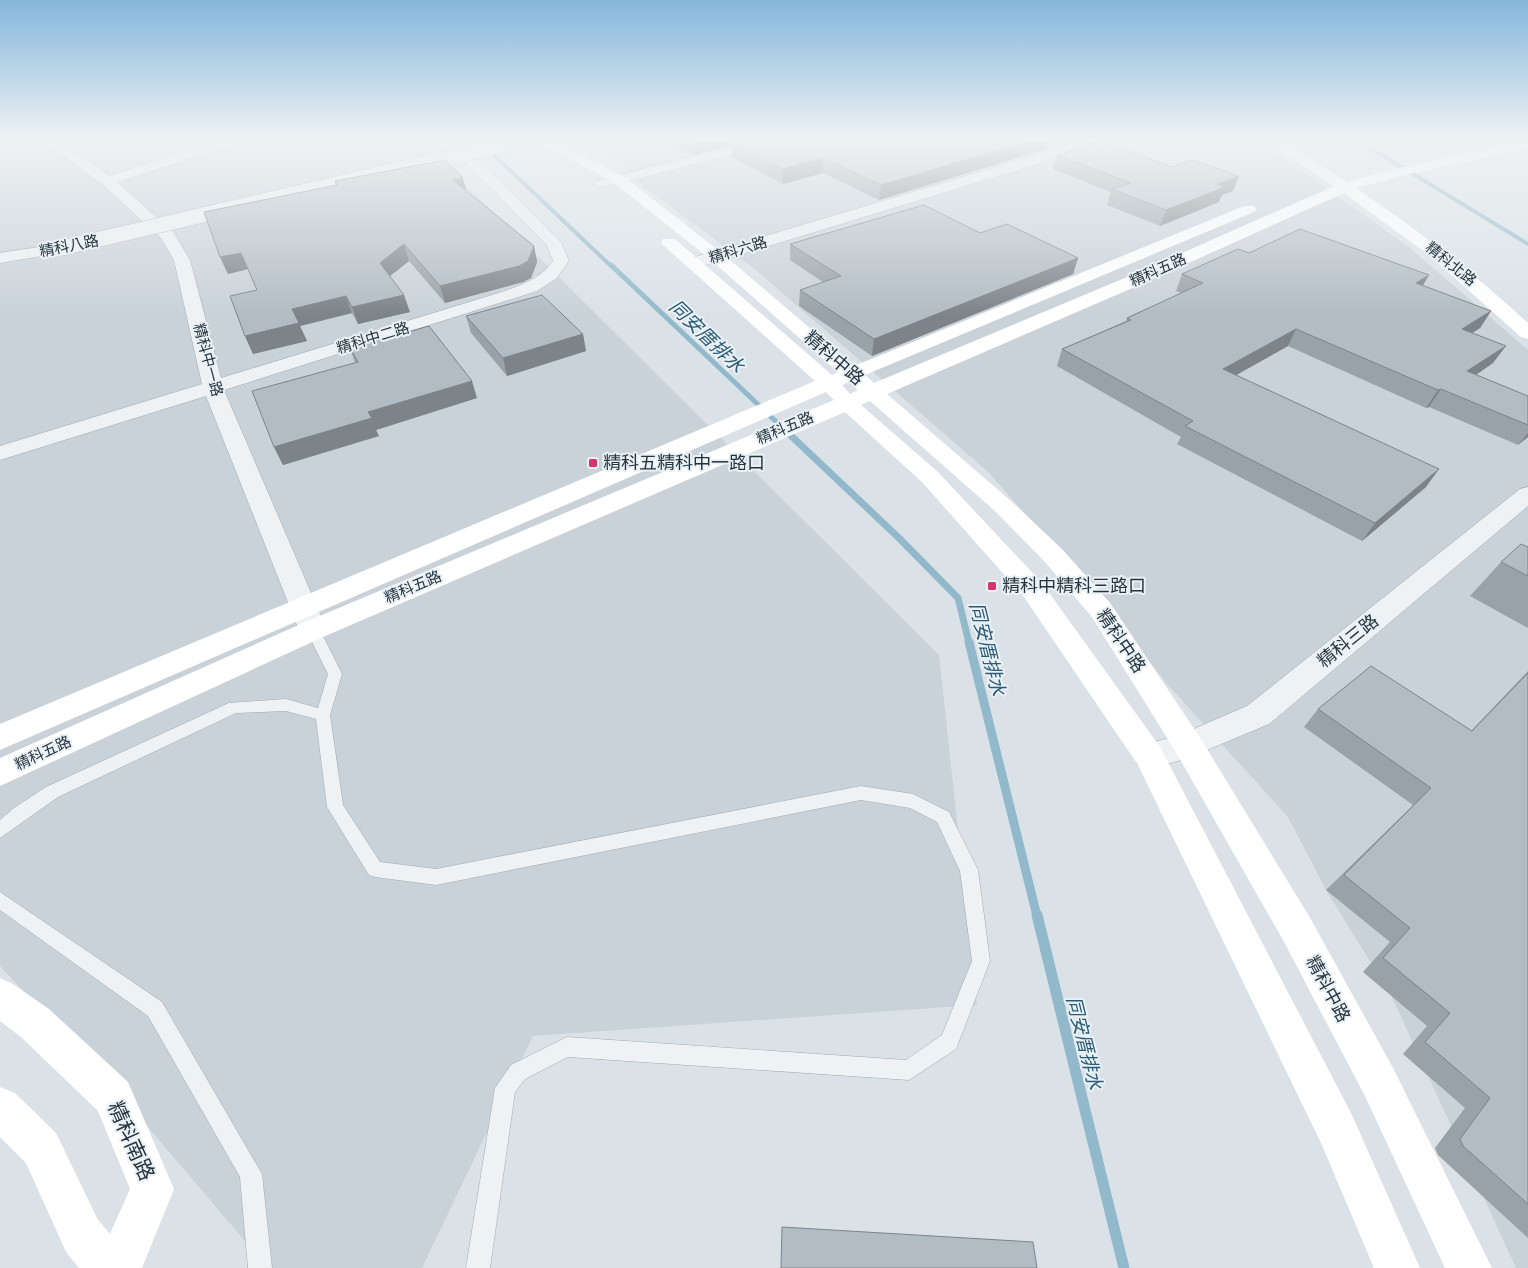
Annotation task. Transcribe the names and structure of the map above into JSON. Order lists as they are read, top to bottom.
{
  "streets": {
    "street": [
      "精科八路",
      "精科六路",
      "精科北路",
      "精科五路",
      "精科中二路",
      "精科中路",
      "精科中一路",
      "精科三路",
      "精科南路"
    ]
  },
  "crossings": [
    ["精科六路", "精科中路"],
    ["精科五路", "精科中路"],
    ["精科五路", "精科中一路"],
    ["精科中二路", "精科中一路"],
    ["精科中路", "精科三路"]
  ],
  "water": ["同安厝排水"],
  "places": {
    "transit": ["精科五精科中一路口", "精科中精科三路口"]
  }
}
